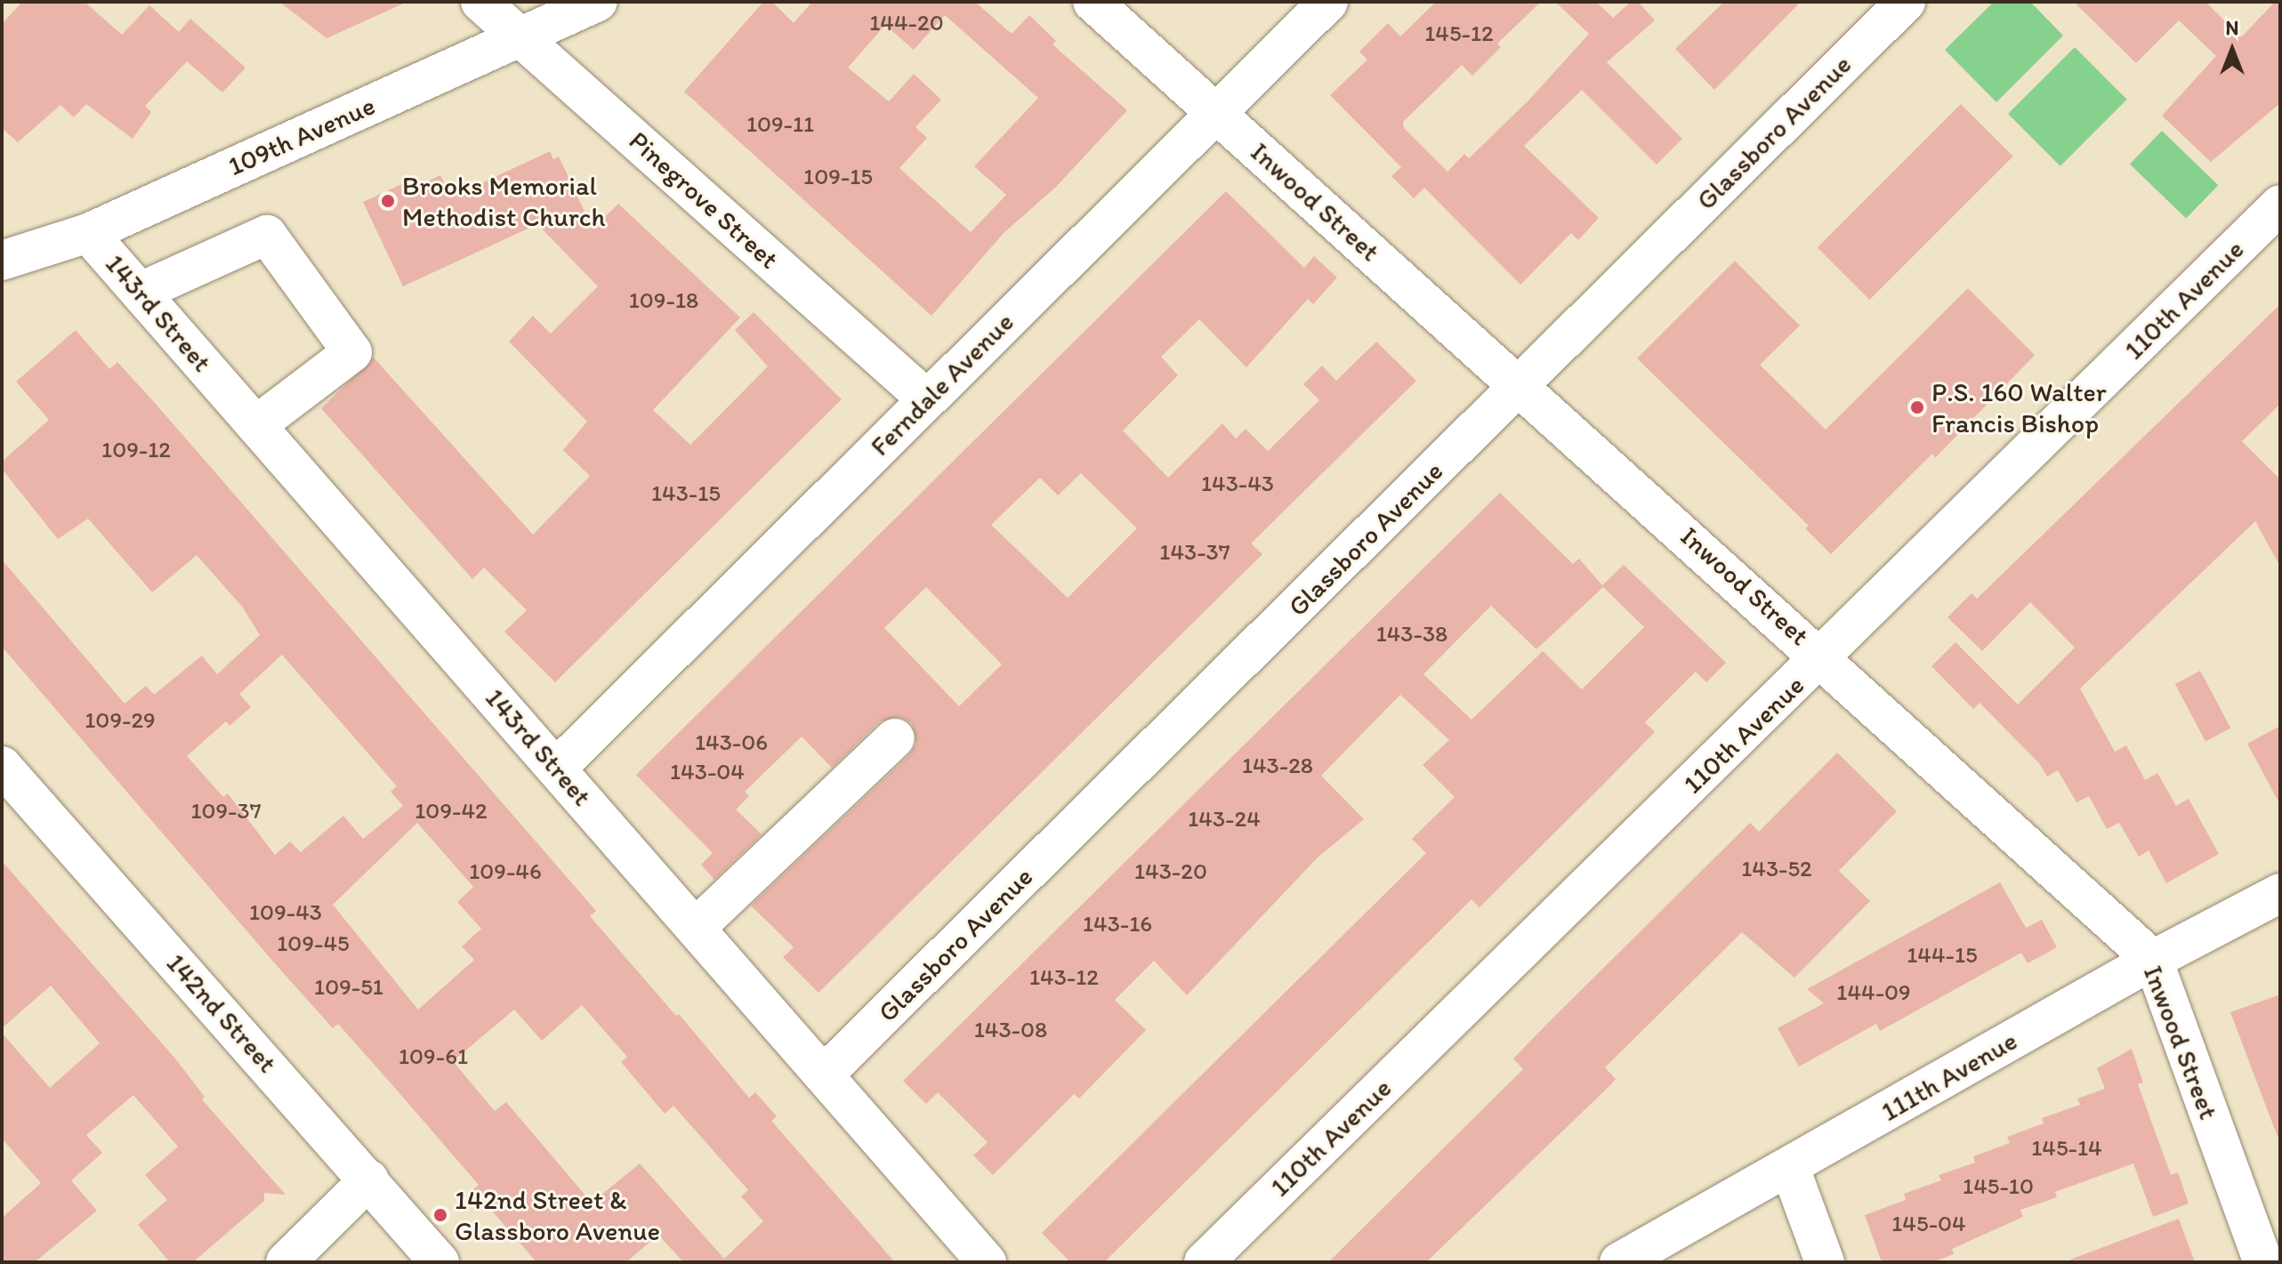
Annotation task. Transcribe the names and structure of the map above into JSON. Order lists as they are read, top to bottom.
{
  "streets": {
    "street": [
      "Glassboro Avenue",
      "109th Avenue",
      "Pinegrove Street",
      "Inwood Street",
      "110th Avenue",
      "143rd Street",
      "Ferndale Avenue",
      "142nd Street",
      "111th Avenue"
    ]
  },
  "crossings": [
    ["Glassboro Avenue", "Inwood Street"],
    ["Glassboro Avenue", "143rd Street"],
    ["109th Avenue", "Pinegrove Street"],
    ["109th Avenue", "143rd Street"],
    ["Pinegrove Street", "Ferndale Avenue"],
    ["Inwood Street", "110th Avenue"],
    ["Inwood Street", "Ferndale Avenue"],
    ["Inwood Street", "111th Avenue"],
    ["143rd Street", "Ferndale Avenue"]
  ],
  "places": ["Brooks Memorial Methodist Church", "P.S. 160 Walter Francis Bishop", "142nd Street & Glassboro Avenue"],
  "house_numbers": [
    "144-20",
    "145-12",
    "109-11",
    "109-15",
    "109-18",
    "109-12",
    "143-43",
    "143-15",
    "143-37",
    "143-38",
    "109-29",
    "143-06",
    "143-28",
    "143-04",
    "109-37",
    "109-42",
    "143-24",
    "143-52",
    "109-46",
    "143-20",
    "109-43",
    "143-16",
    "109-45",
    "144-15",
    "143-12",
    "109-51",
    "144-09",
    "143-08",
    "109-61",
    "145-14",
    "145-10",
    "145-04"
  ],
  "north": "top"
}
